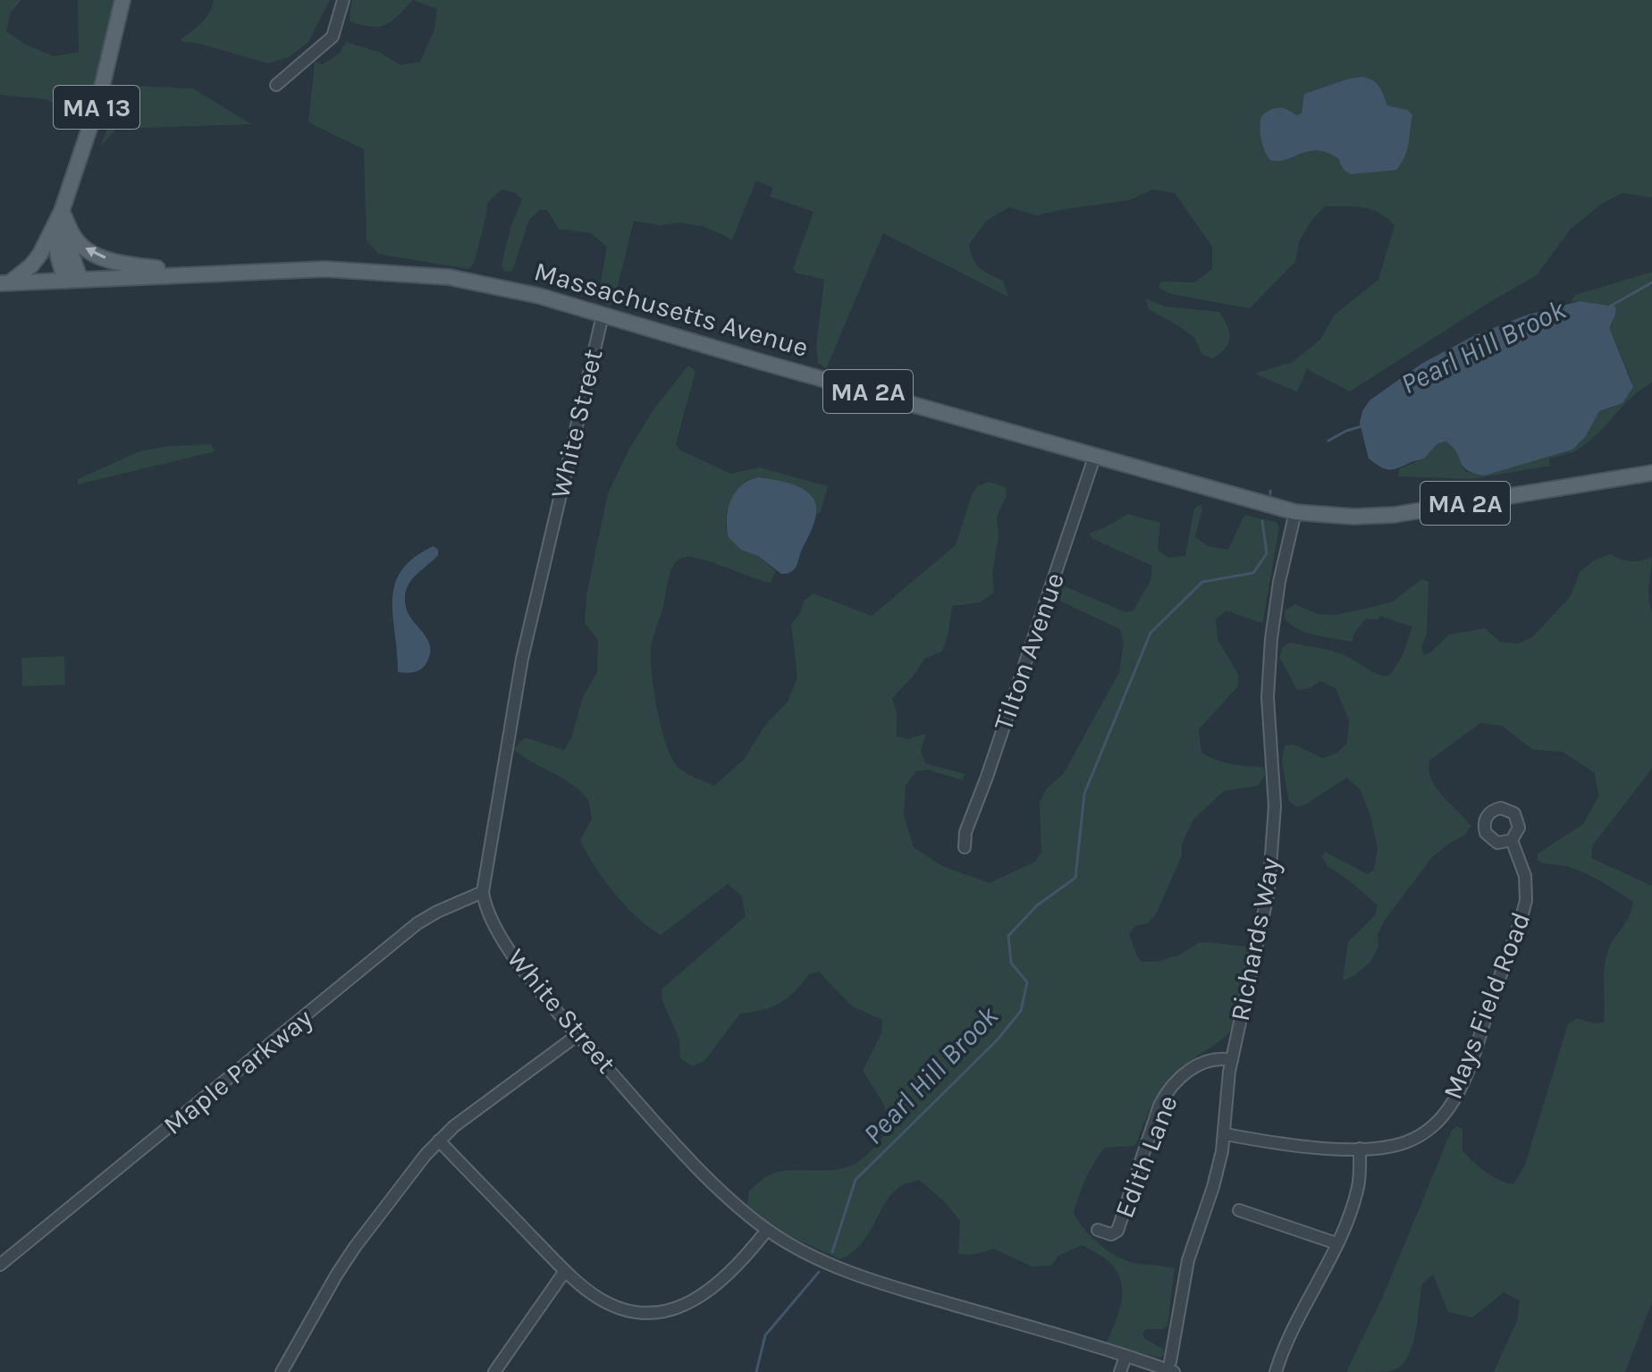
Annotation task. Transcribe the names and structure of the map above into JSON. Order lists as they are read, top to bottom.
{
  "streets": {
    "main road": ["MA 13", "Massachusetts Avenue", "MA 2A"],
    "street": [
      "White Street",
      "Tilton Avenue",
      "Richards Way",
      "Mays Field Road",
      "Maple Parkway",
      "Edith Lane"
    ]
  },
  "crossings": [
    ["MA 13", "Massachusetts Avenue"],
    ["Massachusetts Avenue", "White Street"],
    ["Massachusetts Avenue", "Tilton Avenue"],
    ["Massachusetts Avenue", "Richards Way"],
    ["White Street", "Richards Way"],
    ["White Street", "Maple Parkway"],
    ["Richards Way", "Mays Field Road"],
    ["Richards Way", "Edith Lane"]
  ],
  "water": ["Pearl Hill Brook"]
}
